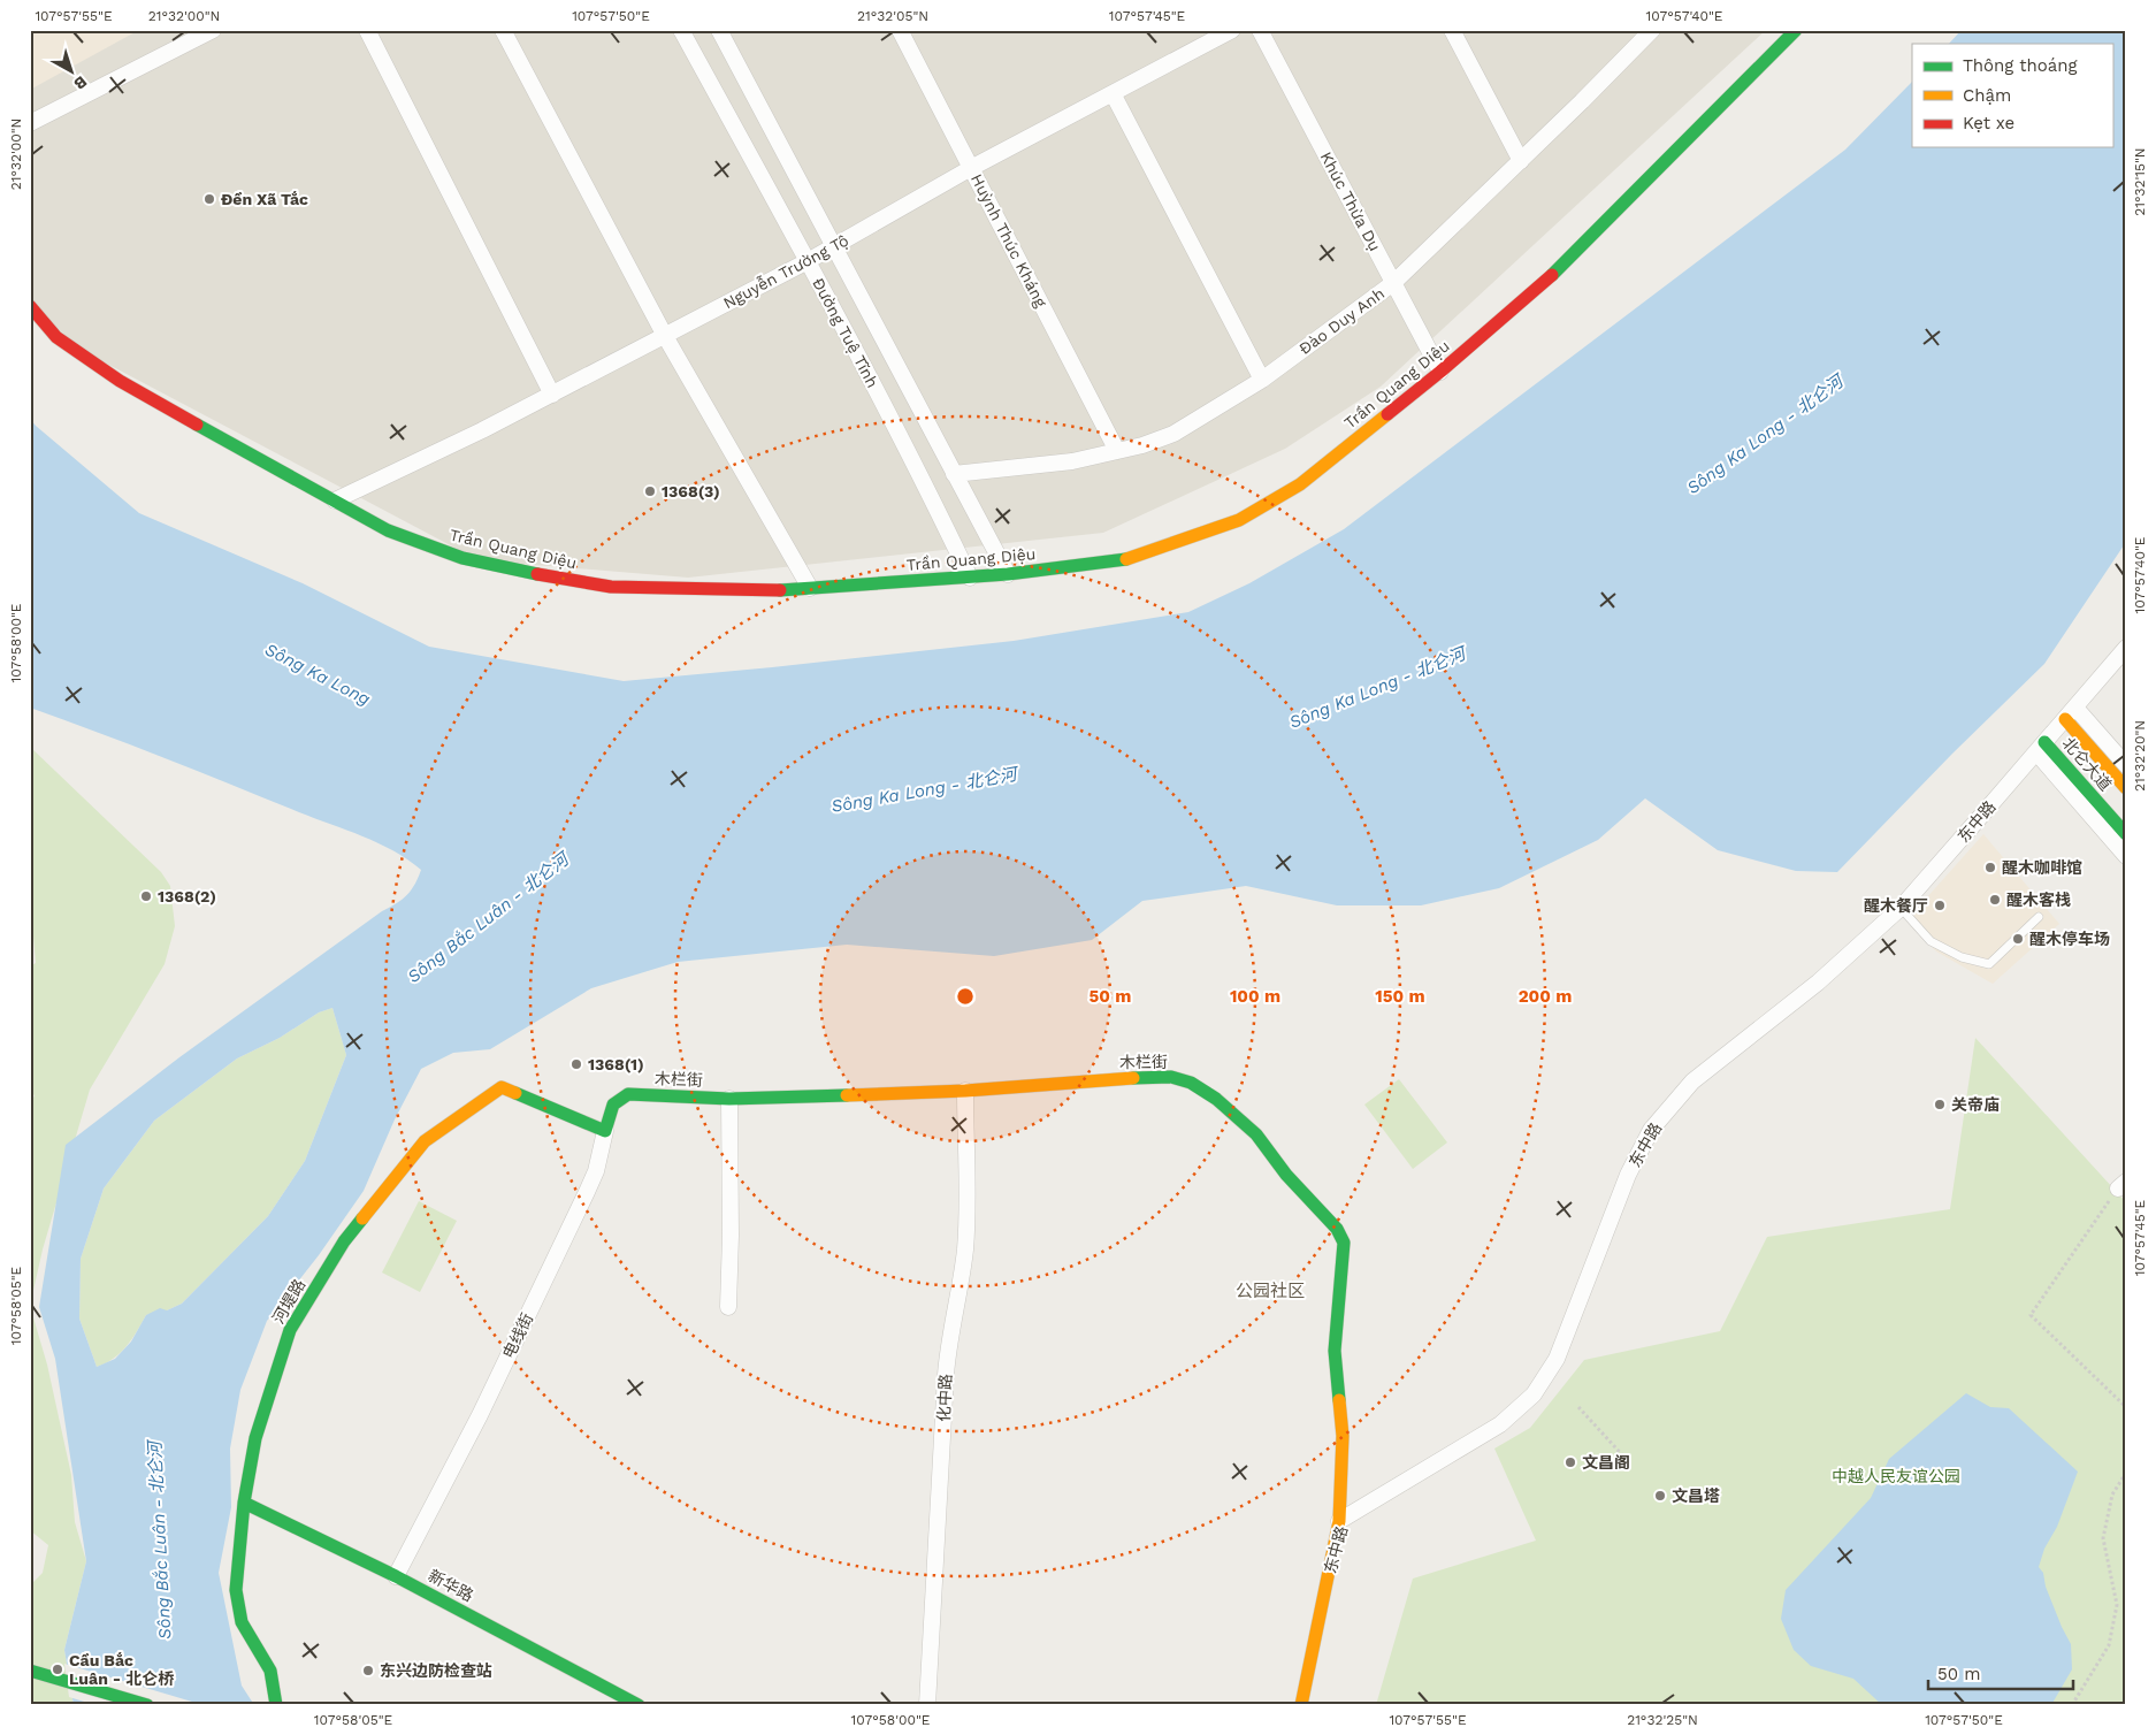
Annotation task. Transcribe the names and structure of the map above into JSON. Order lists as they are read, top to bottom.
{
  "streets": {
    "street": [
      "Khúc Thừa Dụ",
      "Huỳnh Thúc Kháng",
      "Nguyễn Trường Tộ",
      "Đào Duy Anh",
      "Đường Tuệ Tĩnh",
      "Trần Quang Diệu",
      "北仑大道",
      "东中路",
      "木栏街",
      "河堤路",
      "电线街",
      "化中路",
      "新华路"
    ]
  },
  "crossings": [
    ["Khúc Thừa Dụ", "Đào Duy Anh"],
    ["Khúc Thừa Dụ", "Trần Quang Diệu"],
    ["Huỳnh Thúc Kháng", "Nguyễn Trường Tộ"],
    ["Huỳnh Thúc Kháng", "Đào Duy Anh"],
    ["Nguyễn Trường Tộ", "Đường Tuệ Tĩnh"],
    ["Nguyễn Trường Tộ", "Trần Quang Diệu"],
    ["Đào Duy Anh", "Đường Tuệ Tĩnh"],
    ["Đường Tuệ Tĩnh", "Trần Quang Diệu"],
    ["北仑大道", "东中路"],
    ["东中路", "木栏街"],
    ["木栏街", "电线街"],
    ["木栏街", "化中路"],
    ["河堤路", "电线街"],
    ["河堤路", "新华路"],
    ["电线街", "新华路"]
  ],
  "districts": ["公园社区"],
  "water": ["Sông Ka Long - 北仑河", "Sông Ka Long", "Sông Bắc Luân - 北仑河"],
  "parks": ["中越人民友谊公园"],
  "places": [
    "Đền Xã Tắc",
    "1368(3)",
    "醒木咖啡馆",
    "1368(2)",
    "醒木客栈",
    "醒木餐厅",
    "醒木停车场",
    "1368(1)",
    "关帝庙",
    "文昌阁",
    "文昌塔",
    "Cầu Bắc Luân - 北仑桥",
    "东兴边防检查站"
  ],
  "legend": ["Thông thoáng", "Chậm", "Kẹt xe"],
  "scale_bar": "50 m",
  "north": "bottom right",
  "coordinates": [
    "107°57'55\"E",
    "21°32'00\"N",
    "107°57'50\"E",
    "21°32'05\"N",
    "107°57'45\"E",
    "107°57'40\"E",
    "21°32'15\"N",
    "107°58'00\"E",
    "21°32'20\"N",
    "107°58'05\"E",
    "21°32'25\"N"
  ],
  "rings": [
    "50 m",
    "100 m",
    "150 m",
    "200 m"
  ]
}
